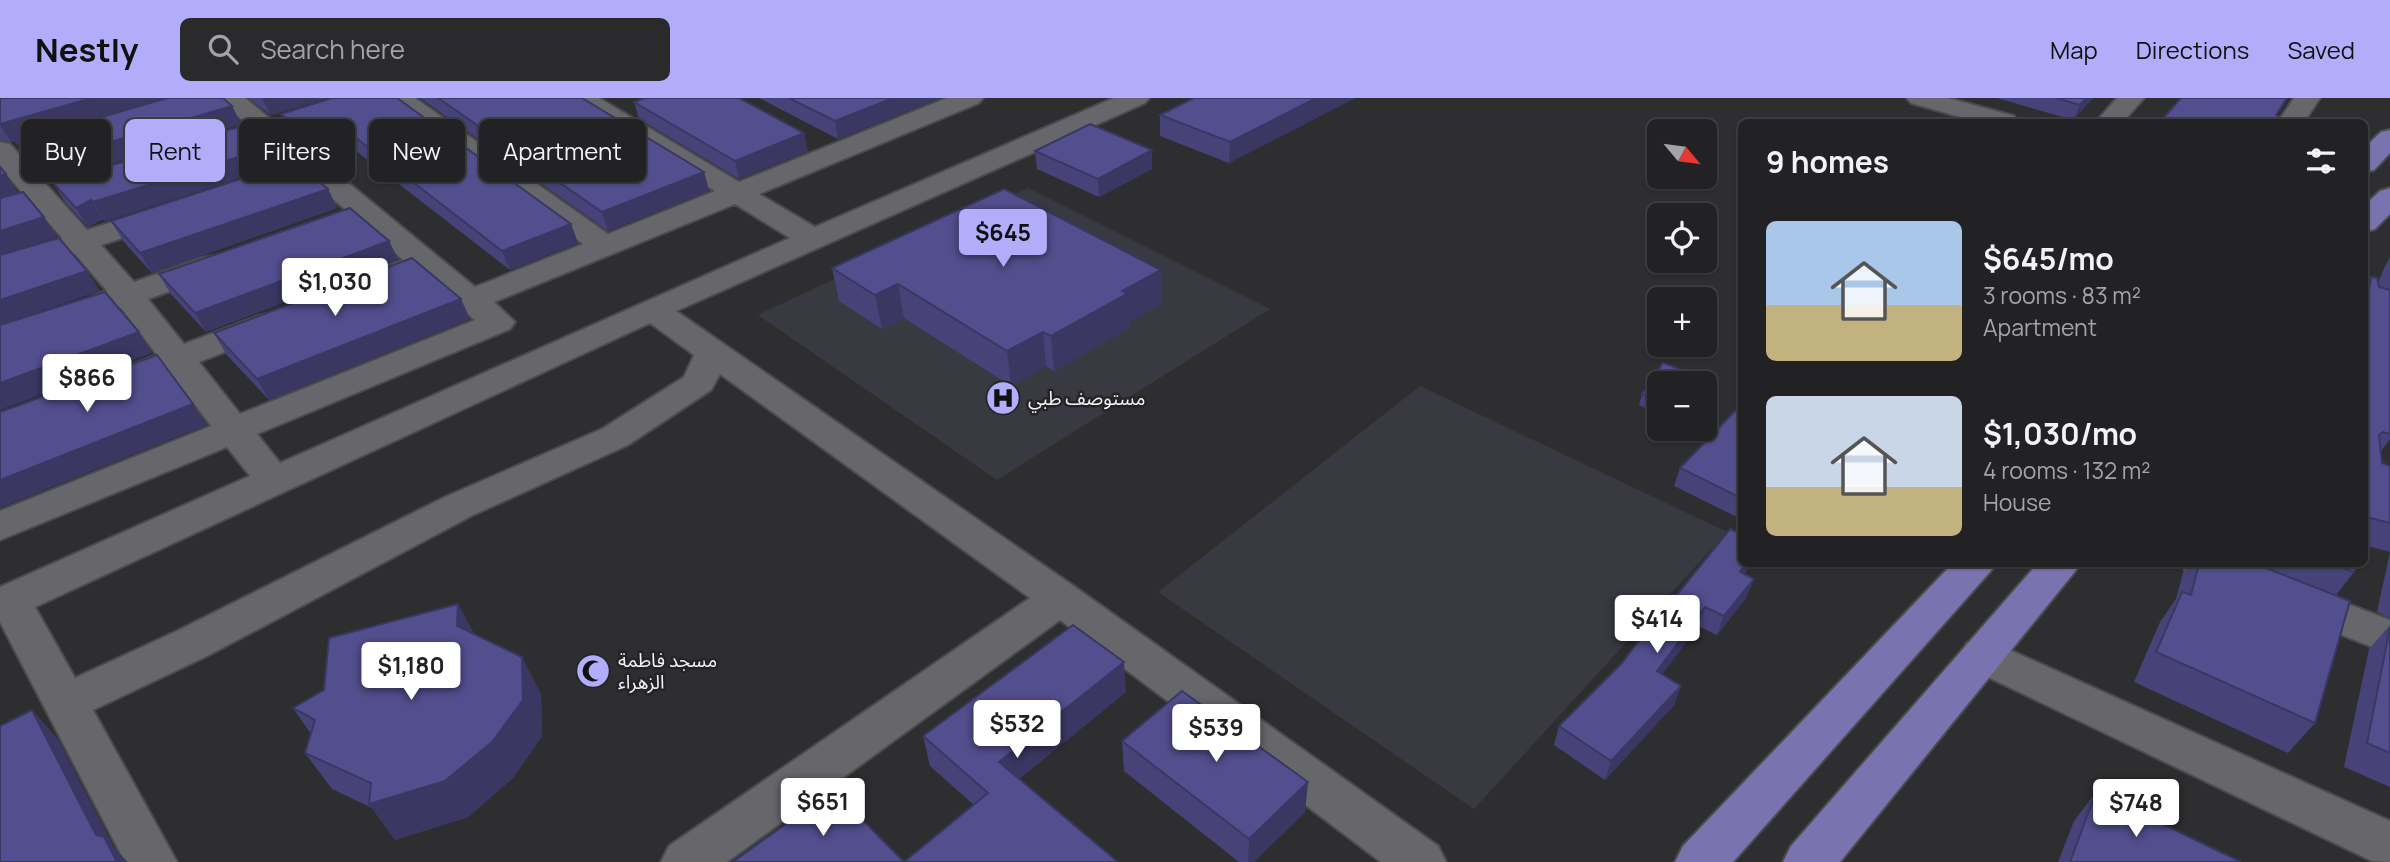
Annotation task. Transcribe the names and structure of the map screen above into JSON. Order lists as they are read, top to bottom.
{
  "places": {
    "hospital": ["مستوصف طبي"],
    "mosque": ["مسجد فاطمة الزهراء"]
  },
  "north": "bottom right",
  "page": {
    "header": "Nestly",
    "search": "Search here",
    "nav": ["Map", "Directions", "Saved"],
    "map_buttons": ["+", "−"],
    "chip": [
      "Buy",
      "Rent",
      "Filters",
      "New",
      "Apartment"
    ],
    "heading": "9 homes",
    "list": [
      {
        "name": "$645/mo",
        "note": "3 rooms · 83 m² · Apartment"
      },
      {
        "name": "$1,030/mo",
        "note": "4 rooms · 132 m² · House"
      }
    ],
    "price": [
      "$645",
      "$1,030",
      "$866",
      "$414",
      "$1,180",
      "$532",
      "$539",
      "$651",
      "$748"
    ]
  }
}
